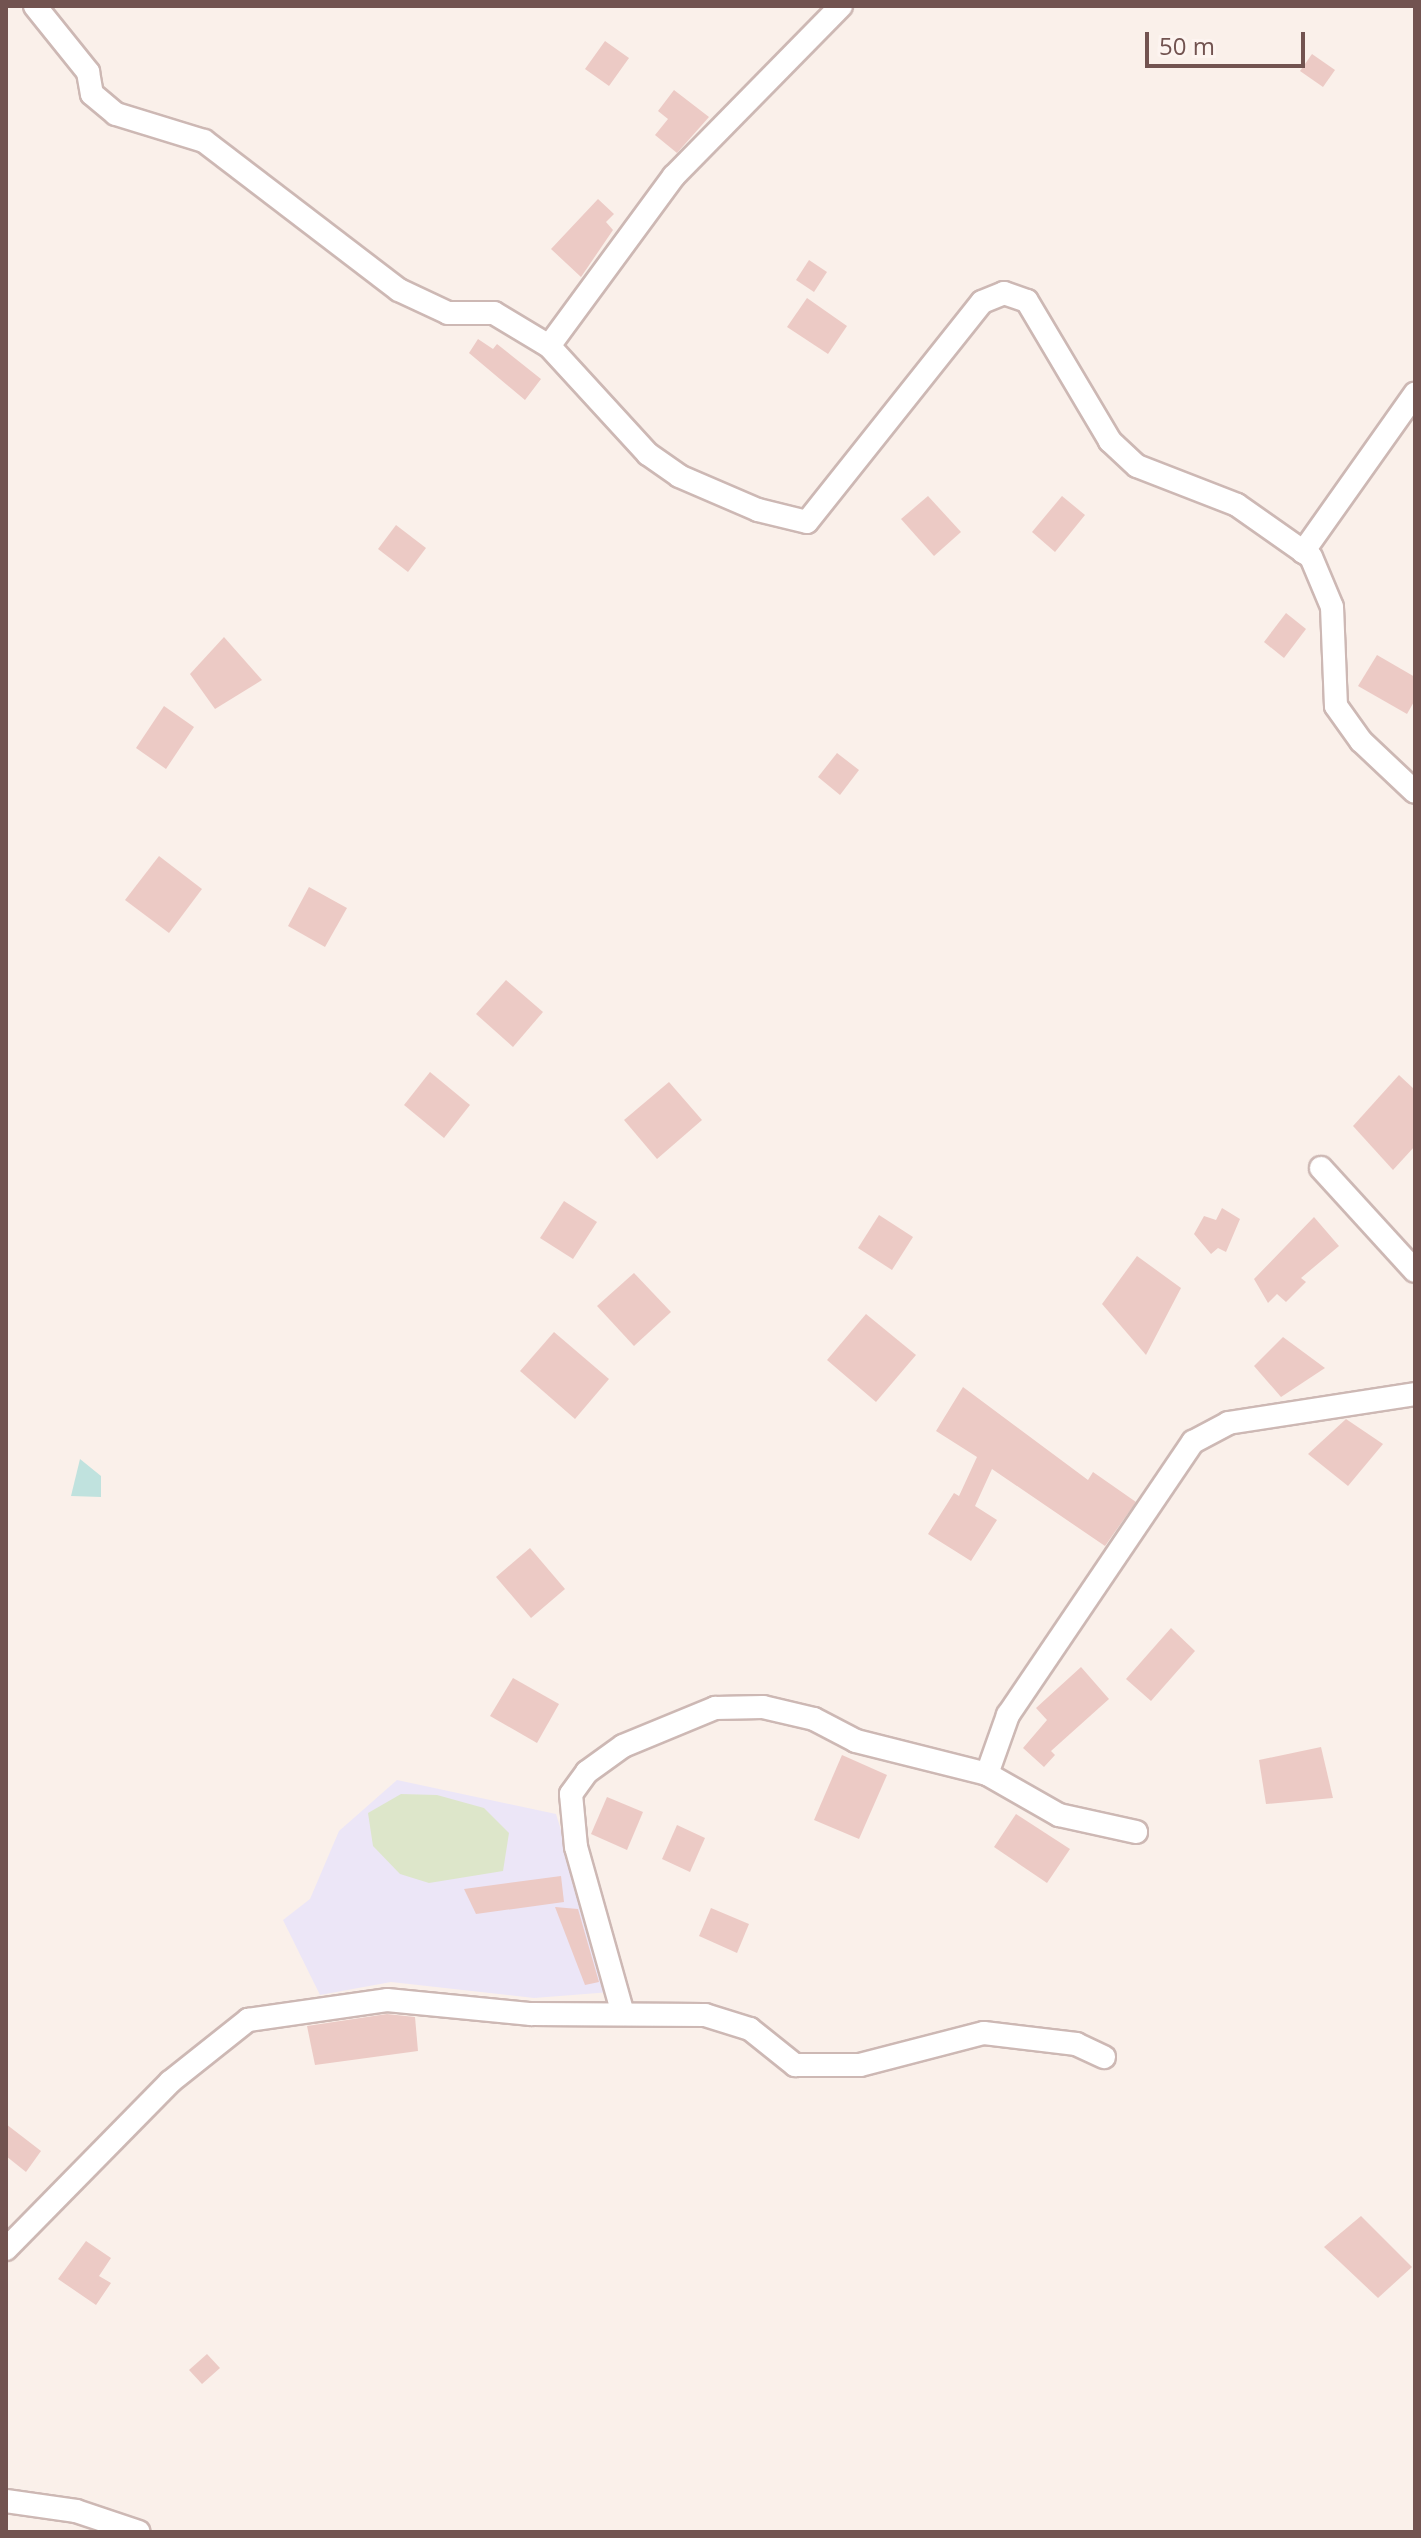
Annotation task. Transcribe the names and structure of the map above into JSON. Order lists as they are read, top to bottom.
{
  "scale_bar": "50 m"
}
